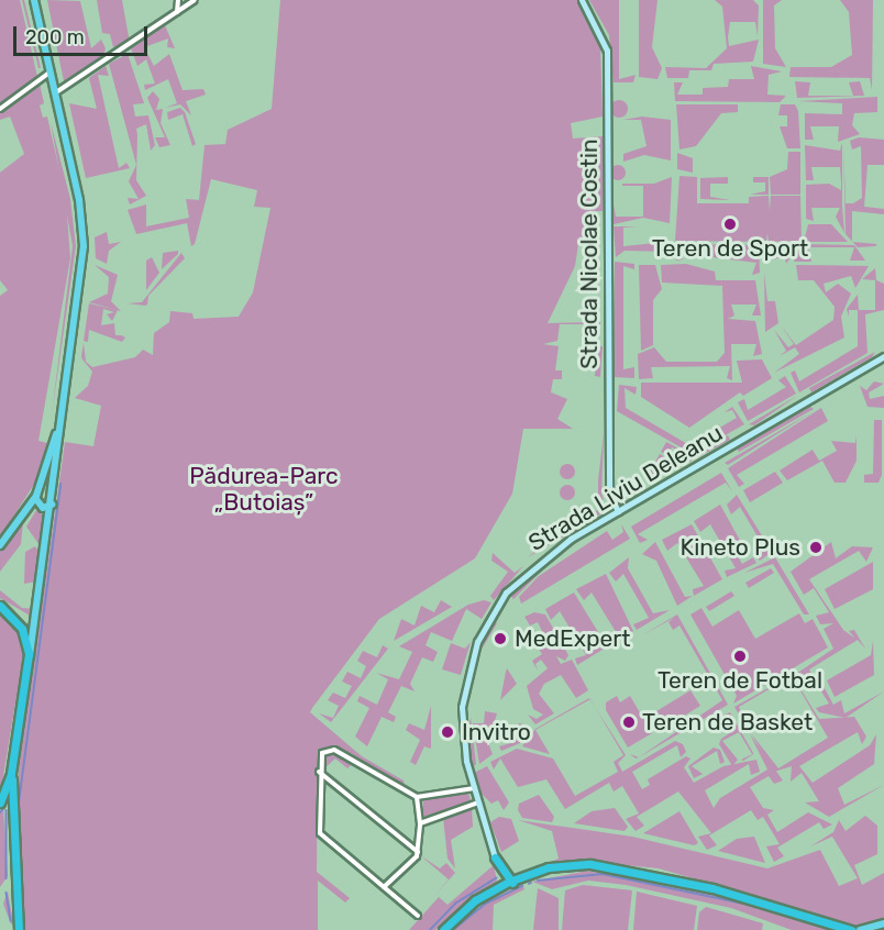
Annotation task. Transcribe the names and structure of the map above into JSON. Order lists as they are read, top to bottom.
{
  "streets": {
    "main road": ["Strada Nicolae Costin", "Strada Liviu Deleanu"]
  },
  "crossings": [
    ["Strada Nicolae Costin", "Strada Liviu Deleanu"]
  ],
  "parks": ["Pădurea-Parc „Butoiaș”"],
  "places": [
    "Teren de Sport",
    "Kineto Plus",
    "MedExpert",
    "Teren de Fotbal",
    "Teren de Basket",
    "Invitro"
  ],
  "scale_bar": "200 m"
}
